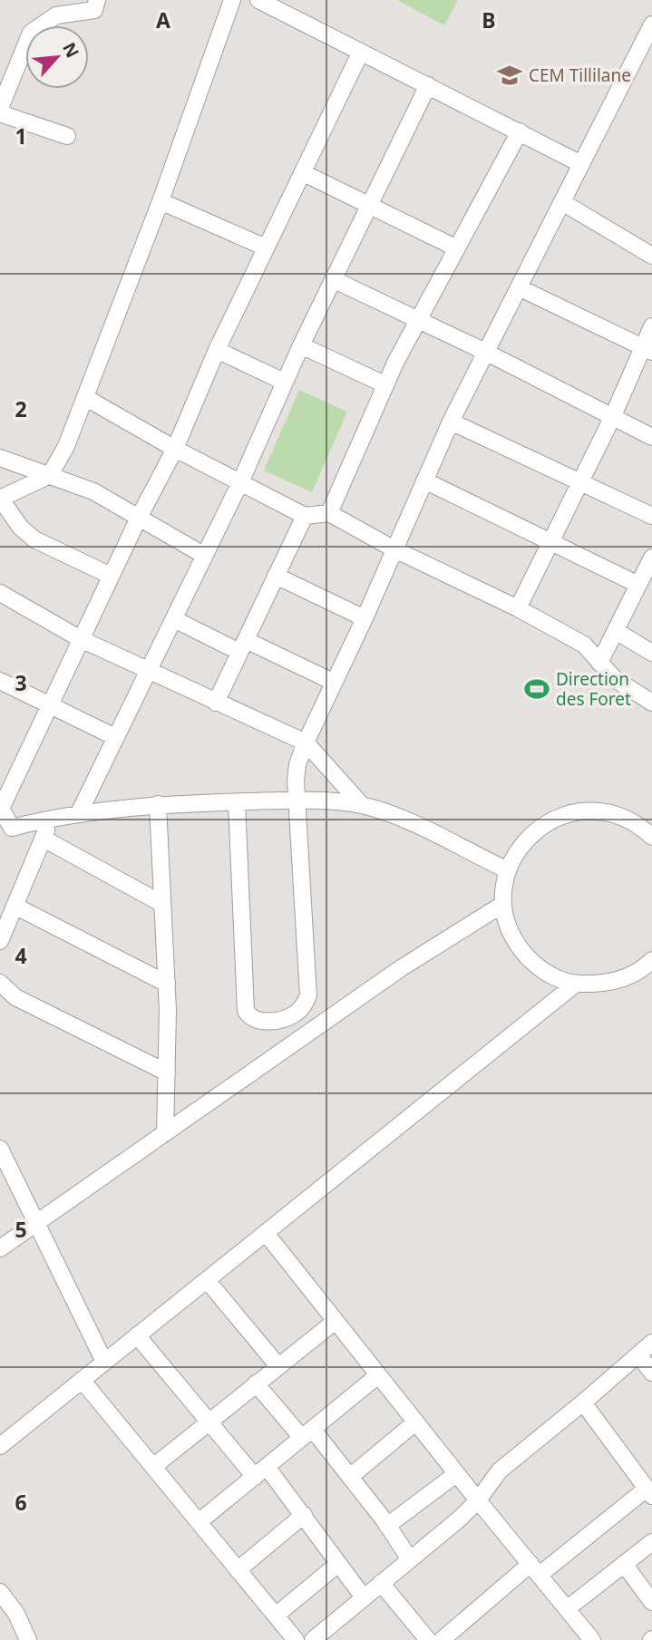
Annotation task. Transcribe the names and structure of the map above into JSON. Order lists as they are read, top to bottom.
{
  "places": {
    "school or university": ["CEM Tillilane"],
    "sports": ["Direction des Foret"]
  },
  "north": "top right",
  "grid": {
    "columns": ["A", "B"],
    "rows": [
      "1",
      "2",
      "3",
      "4",
      "5",
      "6"
    ]
  }
}
